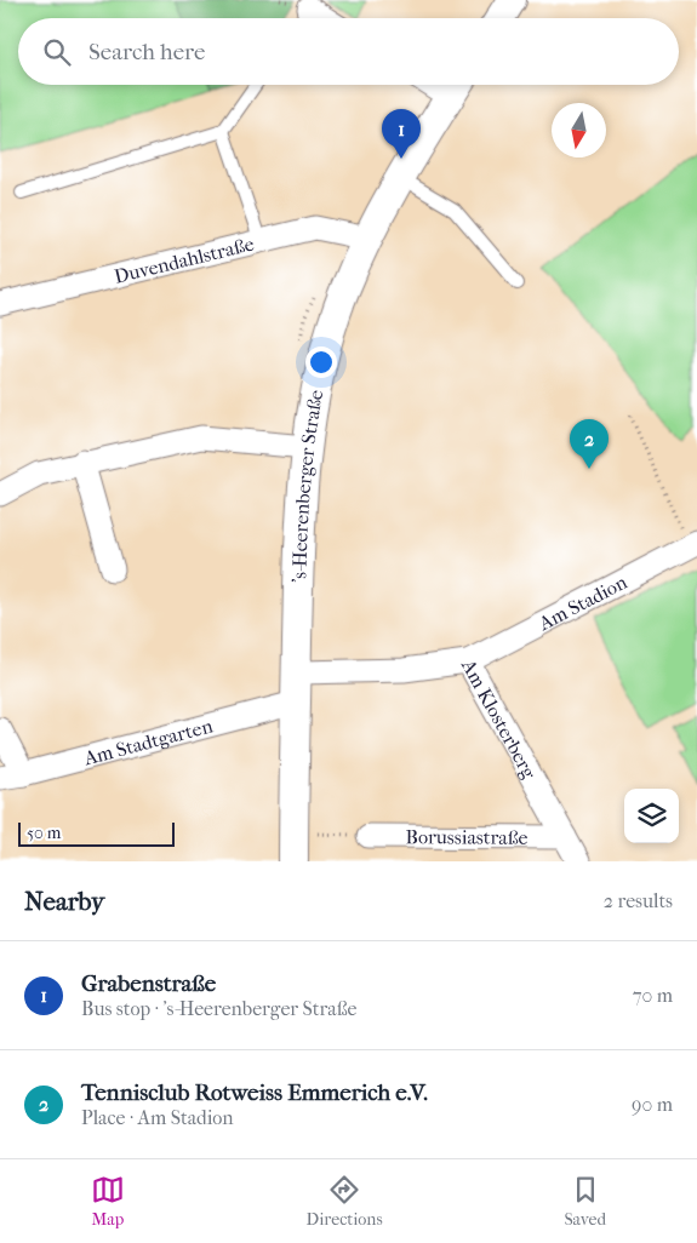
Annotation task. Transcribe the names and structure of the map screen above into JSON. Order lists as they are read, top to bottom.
{
  "streets": {
    "street": [
      "Duvendahlstraße",
      "'s-Heerenberger Straße",
      "Am Stadion",
      "Am Klosterberg",
      "Am Stadtgarten",
      "Borussiastraße"
    ]
  },
  "crossings": [
    ["Duvendahlstraße", "'s-Heerenberger Straße"],
    ["'s-Heerenberger Straße", "Am Klosterberg"],
    ["'s-Heerenberger Straße", "Am Stadtgarten"],
    ["Am Stadion", "Am Klosterberg"],
    ["Am Klosterberg", "Borussiastraße"]
  ],
  "scale_bar": "50 m",
  "north": "bottom",
  "page": {
    "search": "Search here",
    "pins": ["1", "2"],
    "scale": "50 m",
    "heading": ["Nearby", "2 results"],
    "list": [
      {
        "mark": "1",
        "name": "Grabenstraße",
        "note": "Bus stop · 's-Heerenberger Straße",
        "value": "70 m"
      },
      {
        "mark": "2",
        "name": "Tennisclub Rotweiss Emmerich e.V.",
        "note": "Place · Am Stadion",
        "value": "90 m"
      }
    ],
    "nav": ["Map", "Directions", "Saved"]
  }
}
